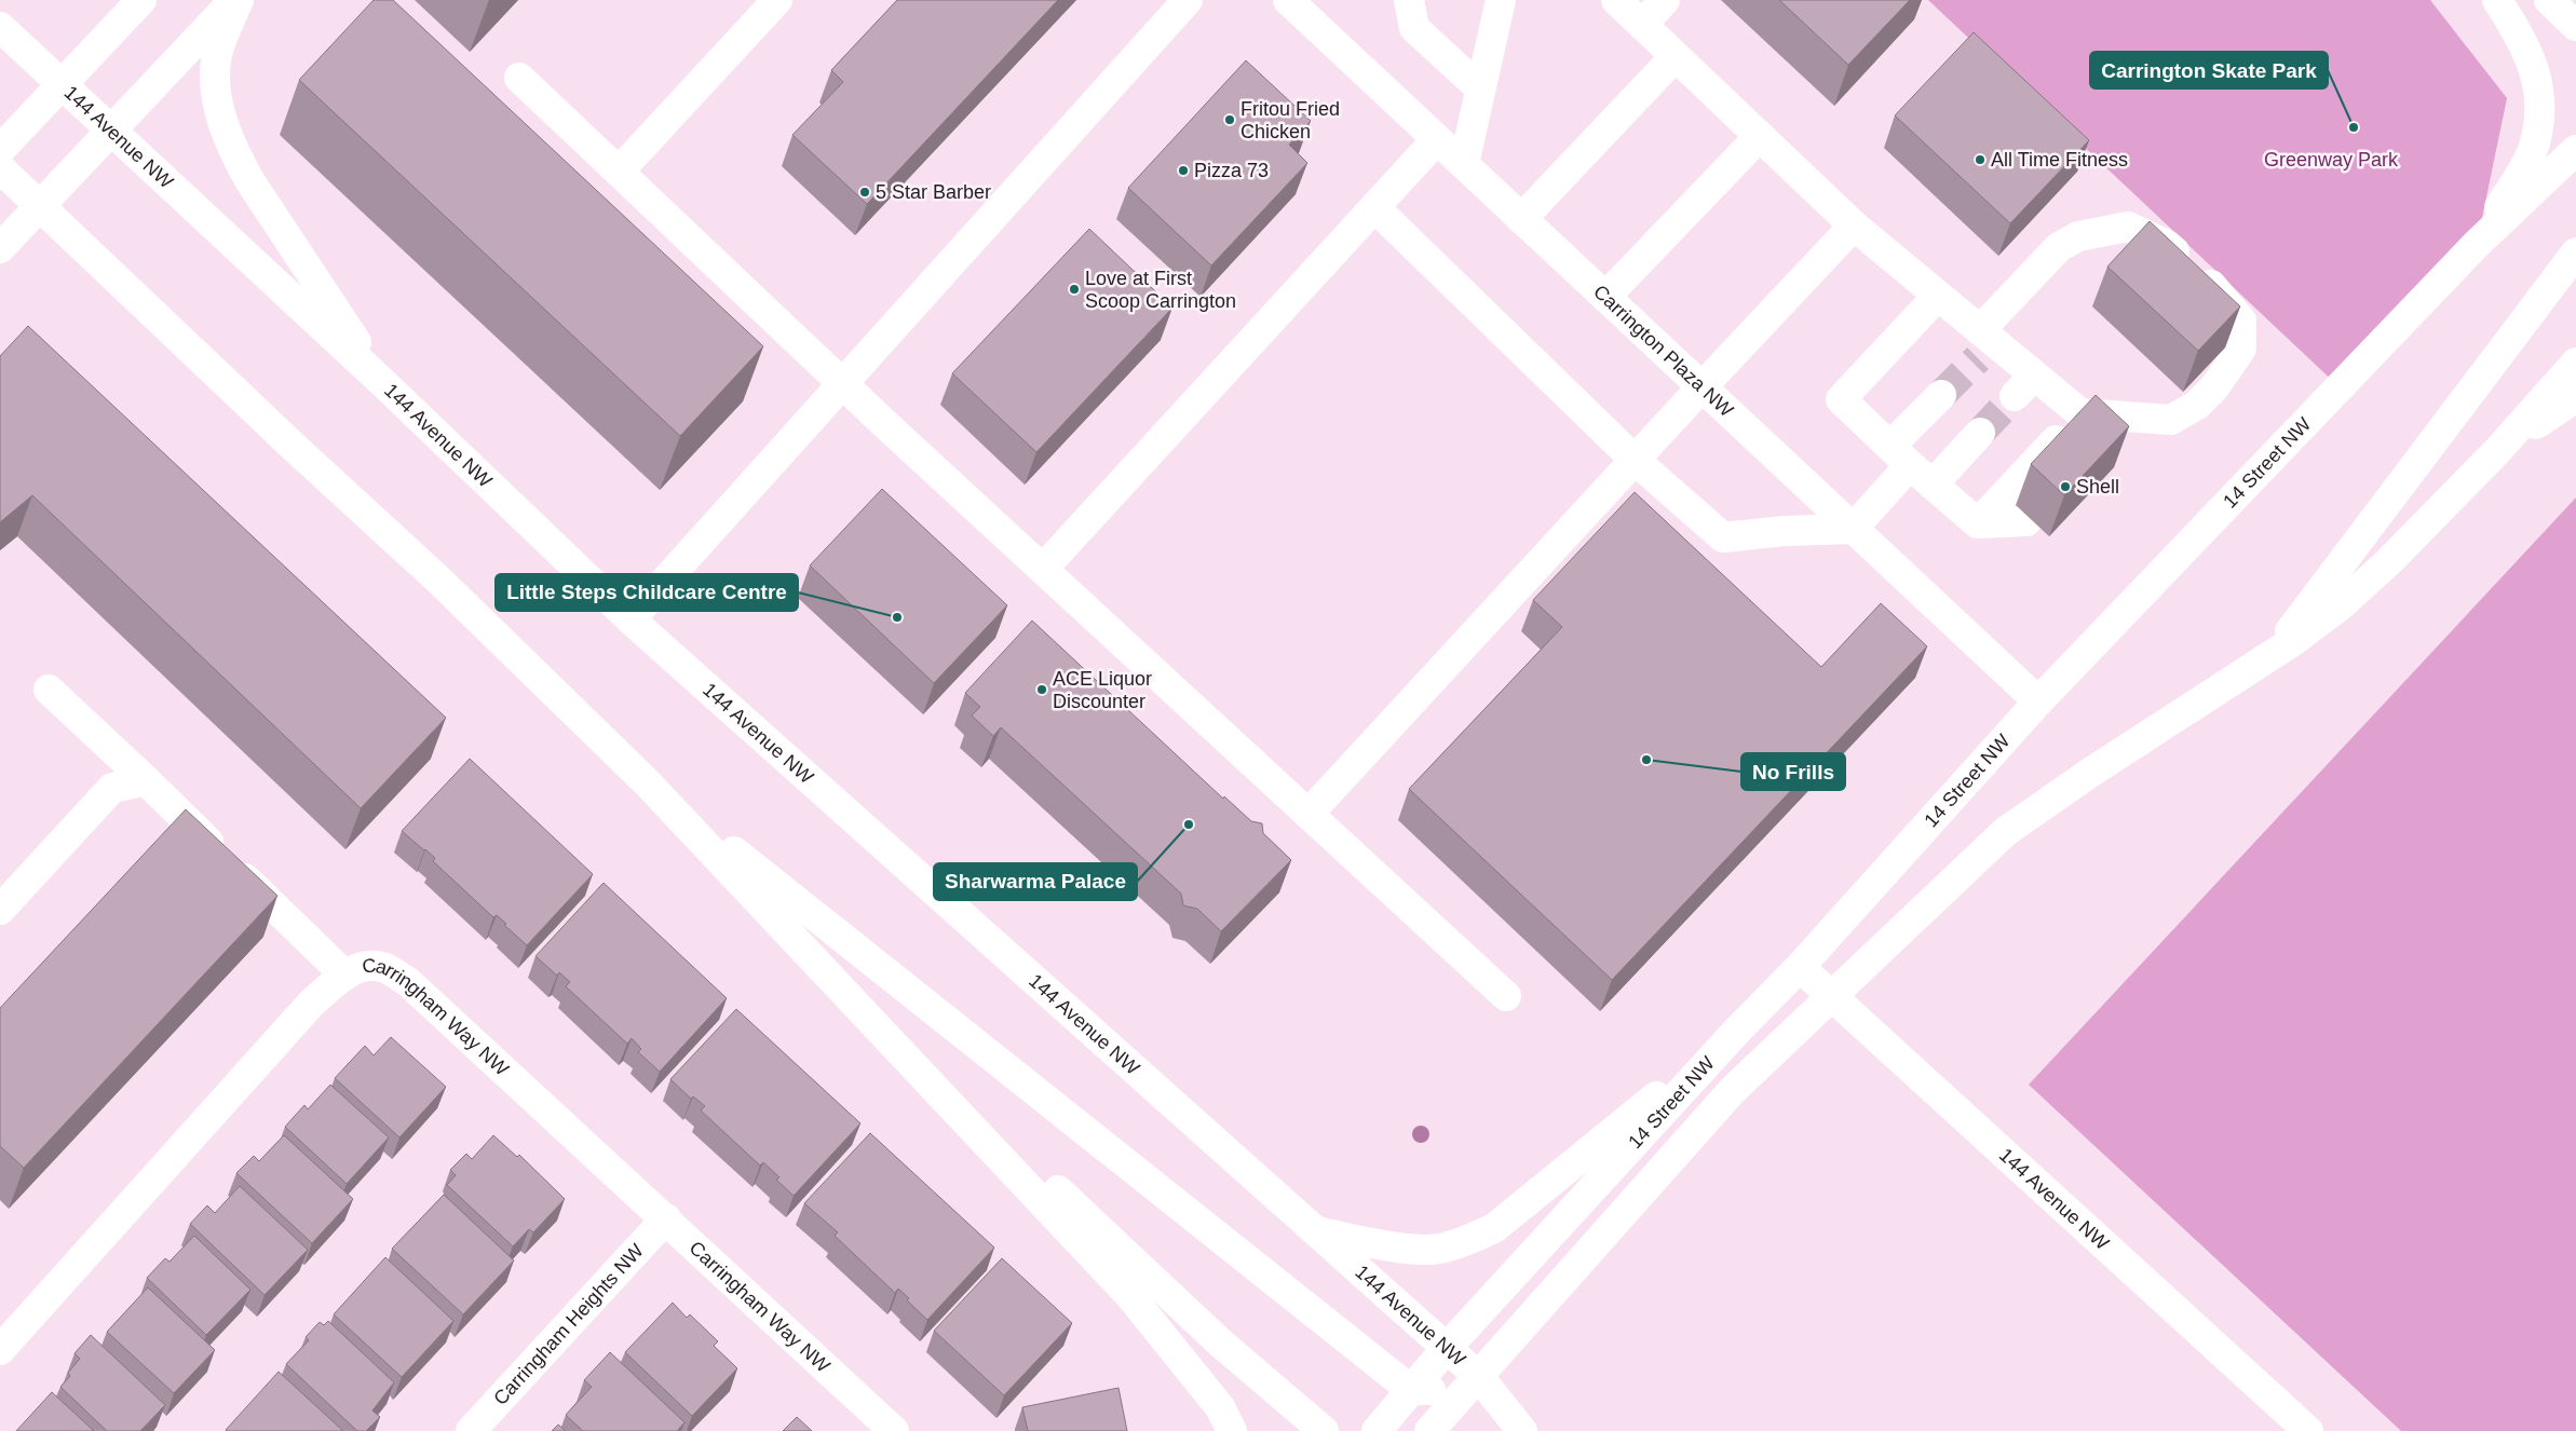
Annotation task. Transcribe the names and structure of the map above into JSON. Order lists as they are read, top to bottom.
{
  "streets": {
    "main road": [
      "144 Avenue NW",
      "Carrington Plaza NW",
      "14 Street NW",
      "Carringham Way NW",
      "Carringham Heights NW"
    ]
  },
  "crossings": [
    ["144 Avenue NW", "14 Street NW"],
    ["Carrington Plaza NW", "14 Street NW"],
    ["Carringham Way NW", "Carringham Heights NW"]
  ],
  "parks": ["Greenway Park"],
  "places": [
    "Fritou Fried Chicken",
    "Carrington Skate Park",
    "All Time Fitness",
    "Pizza 73",
    "5 Star Barber",
    "Love at First Scoop Carrington",
    "Shell",
    "Little Steps Childcare Centre",
    "ACE Liquor Discounter",
    "No Frills",
    "Sharwarma Palace"
  ]
}
